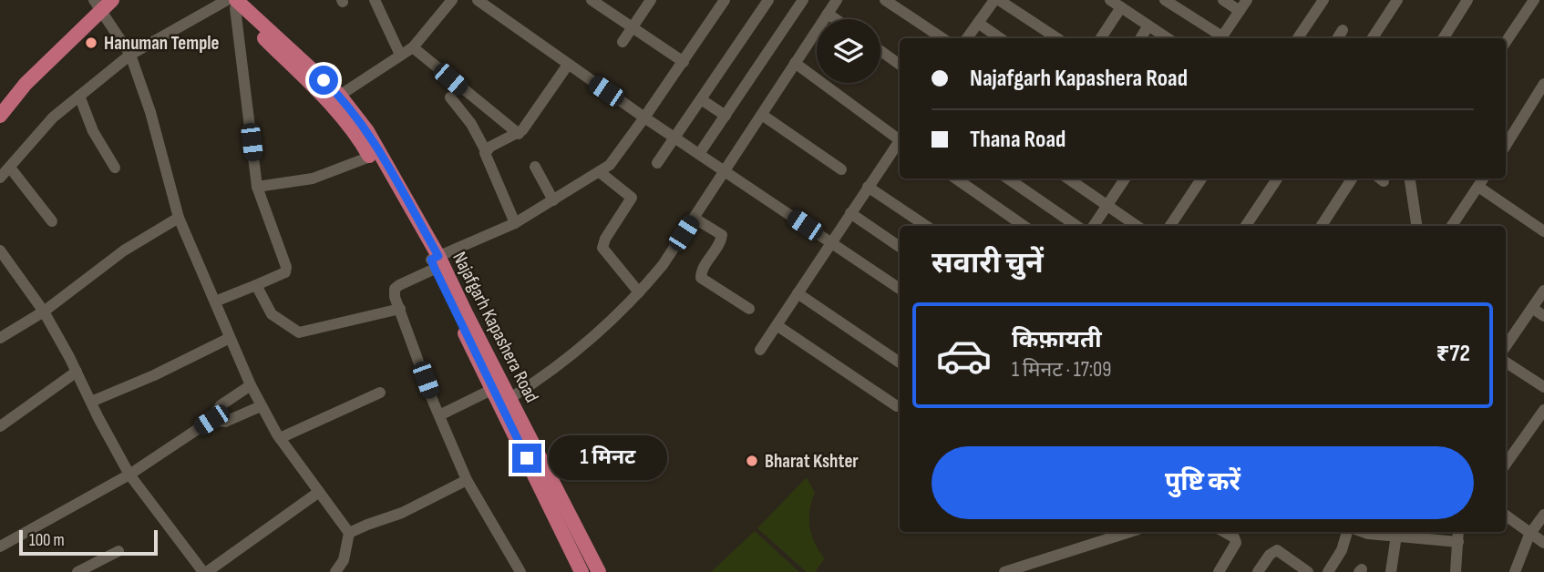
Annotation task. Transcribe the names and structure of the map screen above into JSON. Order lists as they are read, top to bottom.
{
  "streets": {
    "main road": ["Najafgarh Kapashera Road"]
  },
  "places": ["Hanuman Temple", "Bharat Kshter"],
  "scale_bar": "100 m",
  "page": {
    "banner": ["Najafgarh Kapashera Road", "Thana Road"],
    "heading": "सवारी चुनें",
    "list": [
      {
        "name": "किफ़ायती",
        "note": "1 मिनट · 17:09",
        "value": "₹72"
      }
    ],
    "buttons": "पुष्टि करें",
    "bubble": "1 मिनट",
    "scale": "100 m"
  }
}
